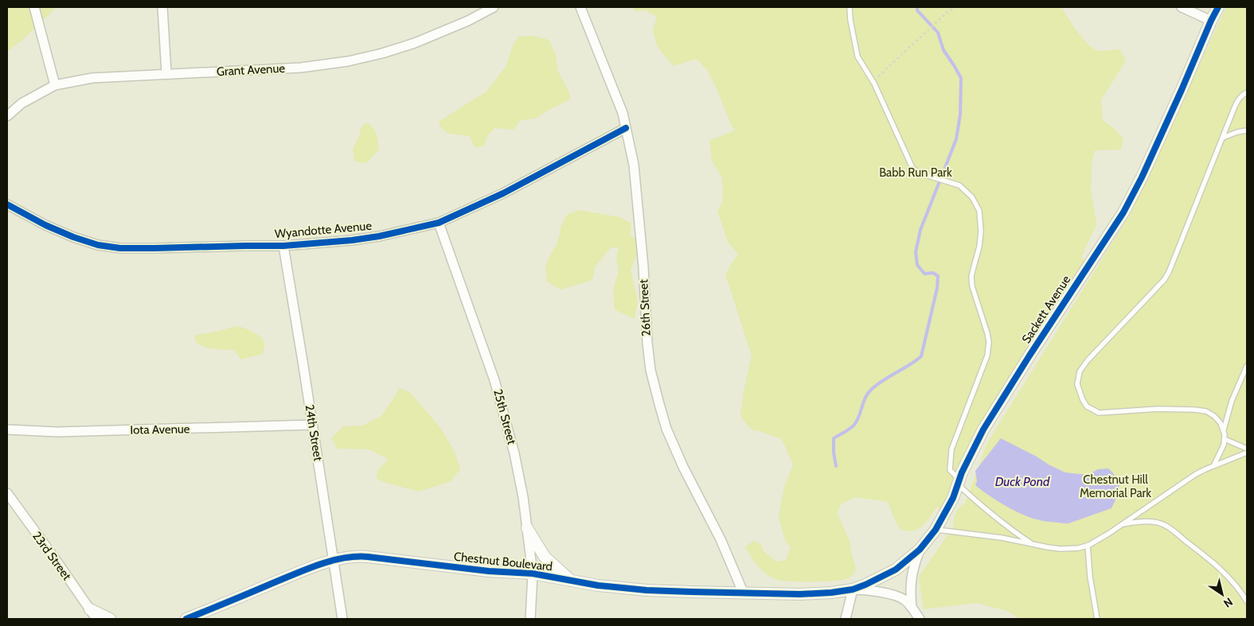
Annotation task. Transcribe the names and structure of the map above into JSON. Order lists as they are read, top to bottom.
{
  "streets": {
    "street": [
      "Grant Avenue",
      "Wyandotte Avenue",
      "26th Street",
      "Sackett Avenue",
      "25th Street",
      "Iota Avenue",
      "24th Street",
      "23rd Street",
      "Chestnut Boulevard"
    ]
  },
  "crossings": [
    ["Wyandotte Avenue", "26th Street"],
    ["Wyandotte Avenue", "25th Street"],
    ["Wyandotte Avenue", "24th Street"],
    ["26th Street", "Chestnut Boulevard"],
    ["Sackett Avenue", "Chestnut Boulevard"],
    ["25th Street", "Chestnut Boulevard"],
    ["Iota Avenue", "24th Street"],
    ["24th Street", "Chestnut Boulevard"]
  ],
  "water": ["Duck Pond"],
  "parks": ["Babb Run Park", "Chestnut Hill Memorial Park"],
  "north": "bottom right"
}
